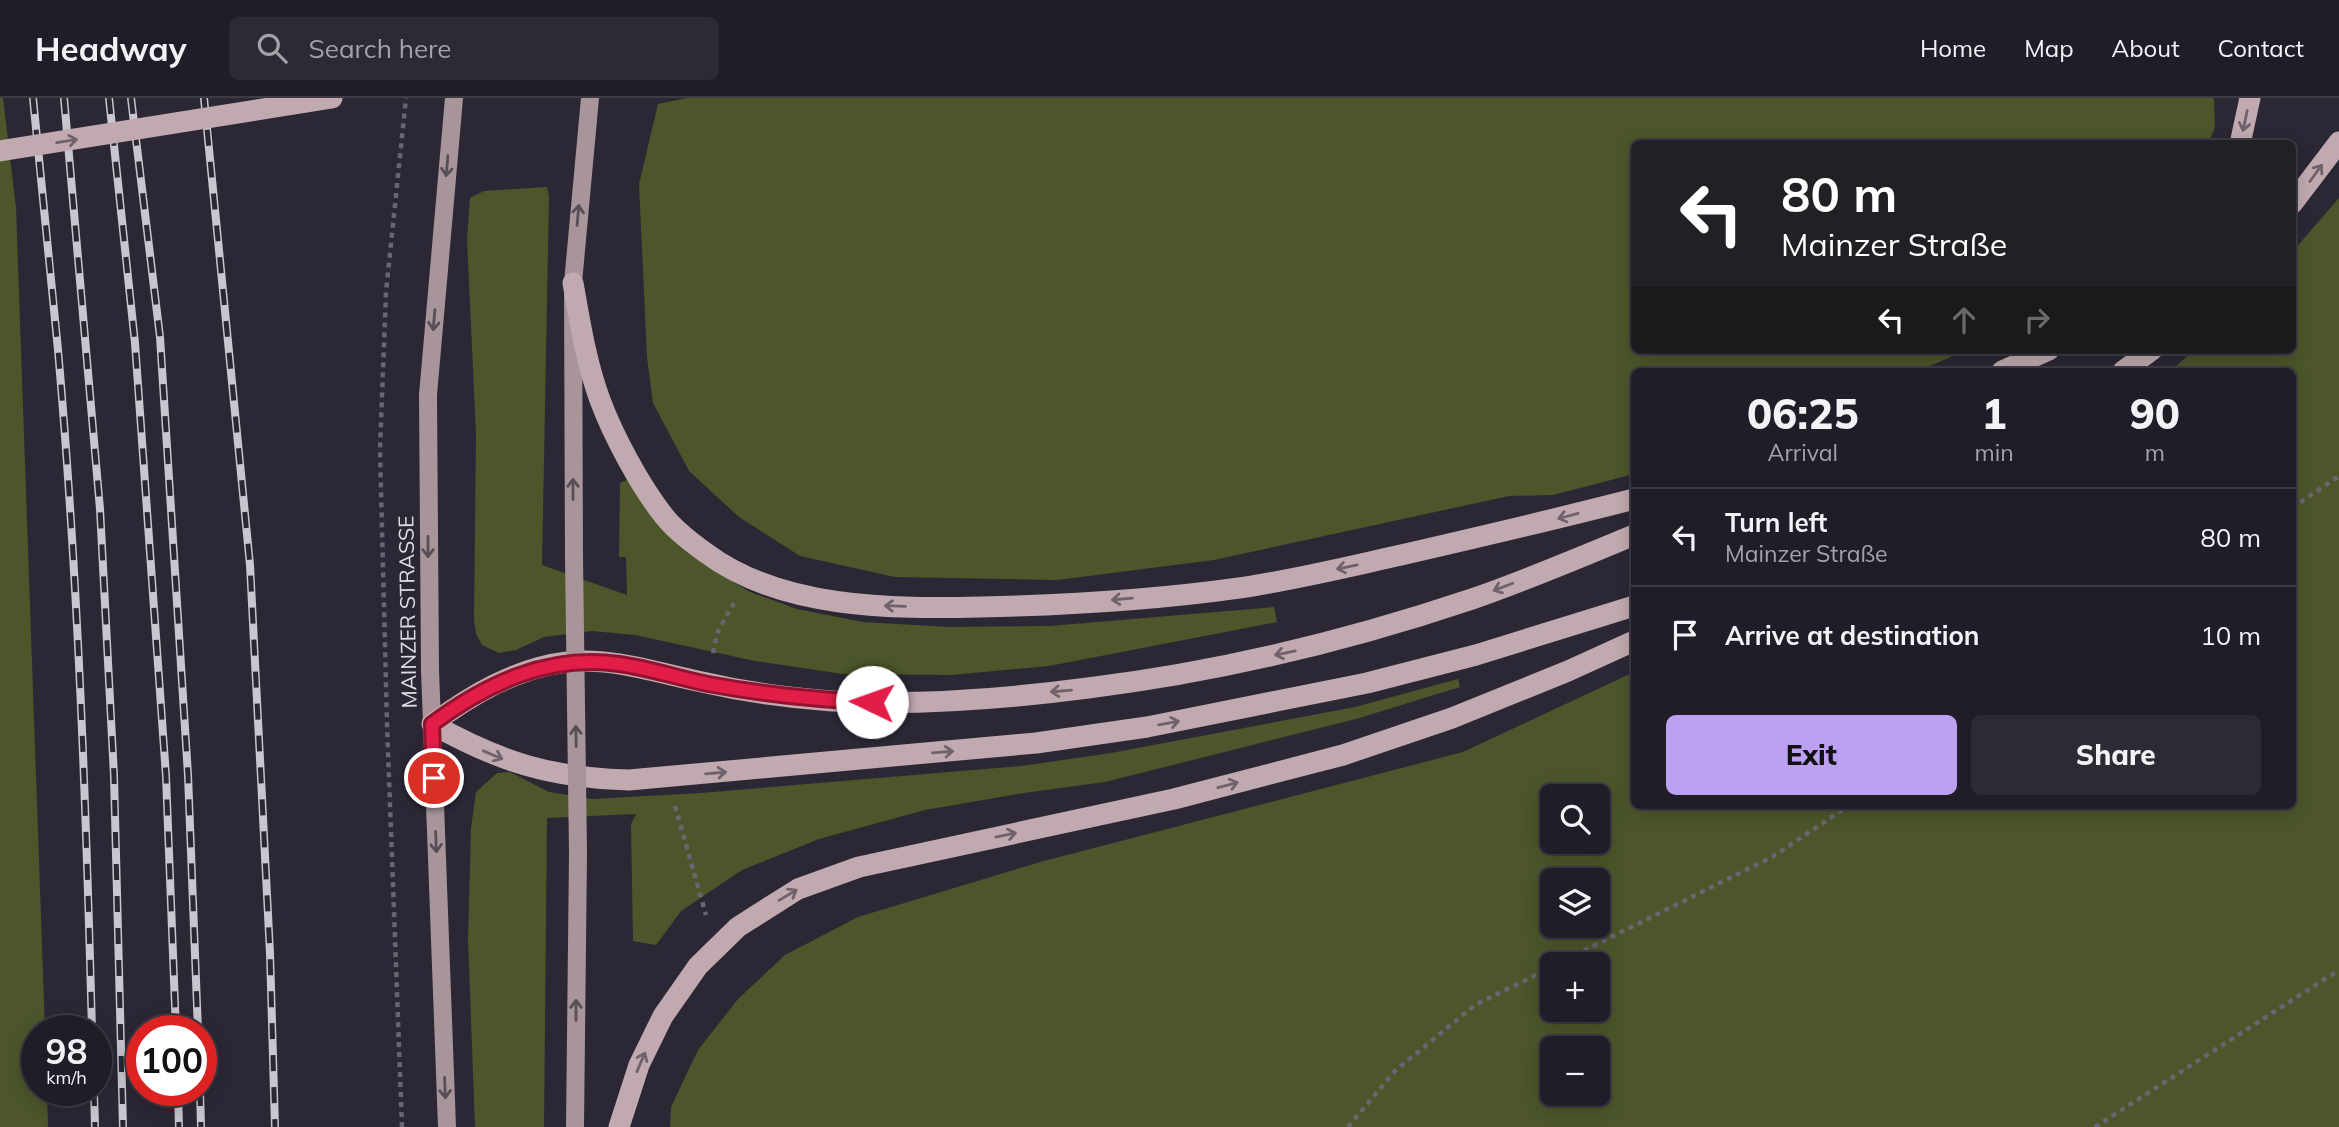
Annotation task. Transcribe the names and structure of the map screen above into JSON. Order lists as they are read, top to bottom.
{
  "streets": {
    "main road": ["MAINZER STRASSE"]
  },
  "page": {
    "header": "Headway",
    "search": "Search here",
    "nav": [
      "Home",
      "Map",
      "About",
      "Contact"
    ],
    "turn": ["80 m", "Mainzer Straße"],
    "eta": [
      "06:25",
      "Arrival",
      "1",
      "min",
      "90",
      "m"
    ],
    "list": [
      {
        "name": "Turn left",
        "note": "Mainzer Straße",
        "value": "80 m"
      },
      {
        "name": "Arrive at destination",
        "value": "10 m"
      }
    ],
    "buttons": ["Exit", "Share"],
    "map_buttons": ["+", "−"],
    "speed": "98 km/h",
    "limit": "100"
  }
}
